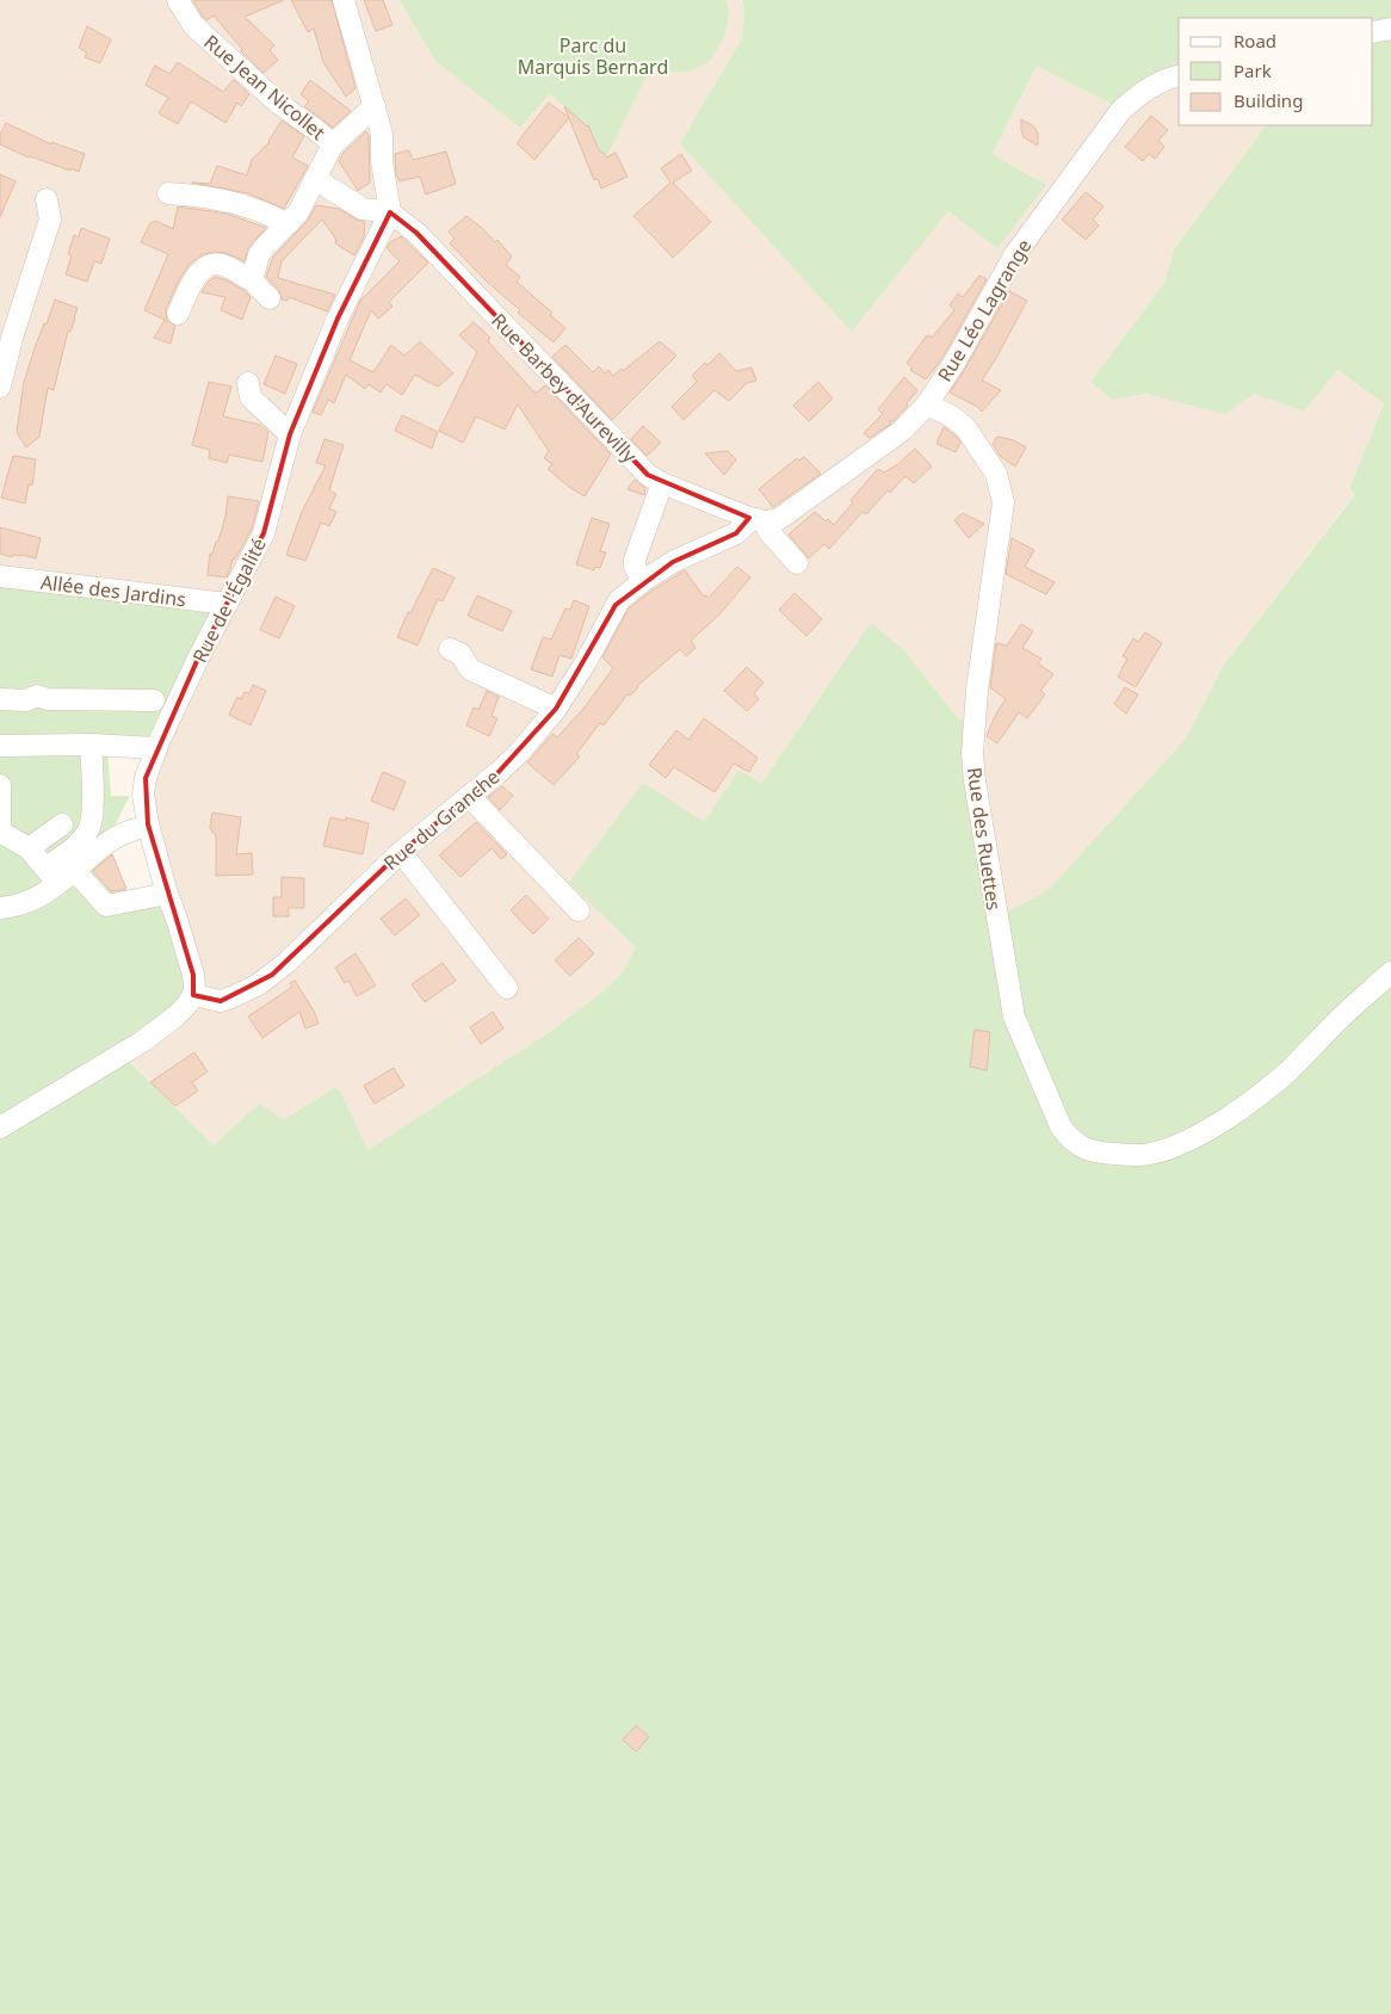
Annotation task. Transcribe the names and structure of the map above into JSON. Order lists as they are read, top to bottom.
{
  "streets": {
    "street": [
      "Rue Jean Nicollet",
      "Rue Léo Lagrange",
      "Rue Barbey d'Aurevilly",
      "Allée des Jardins",
      "Rue de l'Égalité",
      "Rue du Granche",
      "Rue des Ruettes"
    ]
  },
  "crossings": [
    ["Rue Léo Lagrange", "Rue Barbey d'Aurevilly"],
    ["Rue Léo Lagrange", "Rue du Granche"],
    ["Rue Léo Lagrange", "Rue des Ruettes"],
    ["Rue Barbey d'Aurevilly", "Rue de l'Égalité"],
    ["Rue Barbey d'Aurevilly", "Rue du Granche"],
    ["Allée des Jardins", "Rue de l'Égalité"],
    ["Rue de l'Égalité", "Rue du Granche"]
  ],
  "parks": ["Parc du Marquis Bernard"],
  "legend": ["Road", "Park", "Building"]
}
